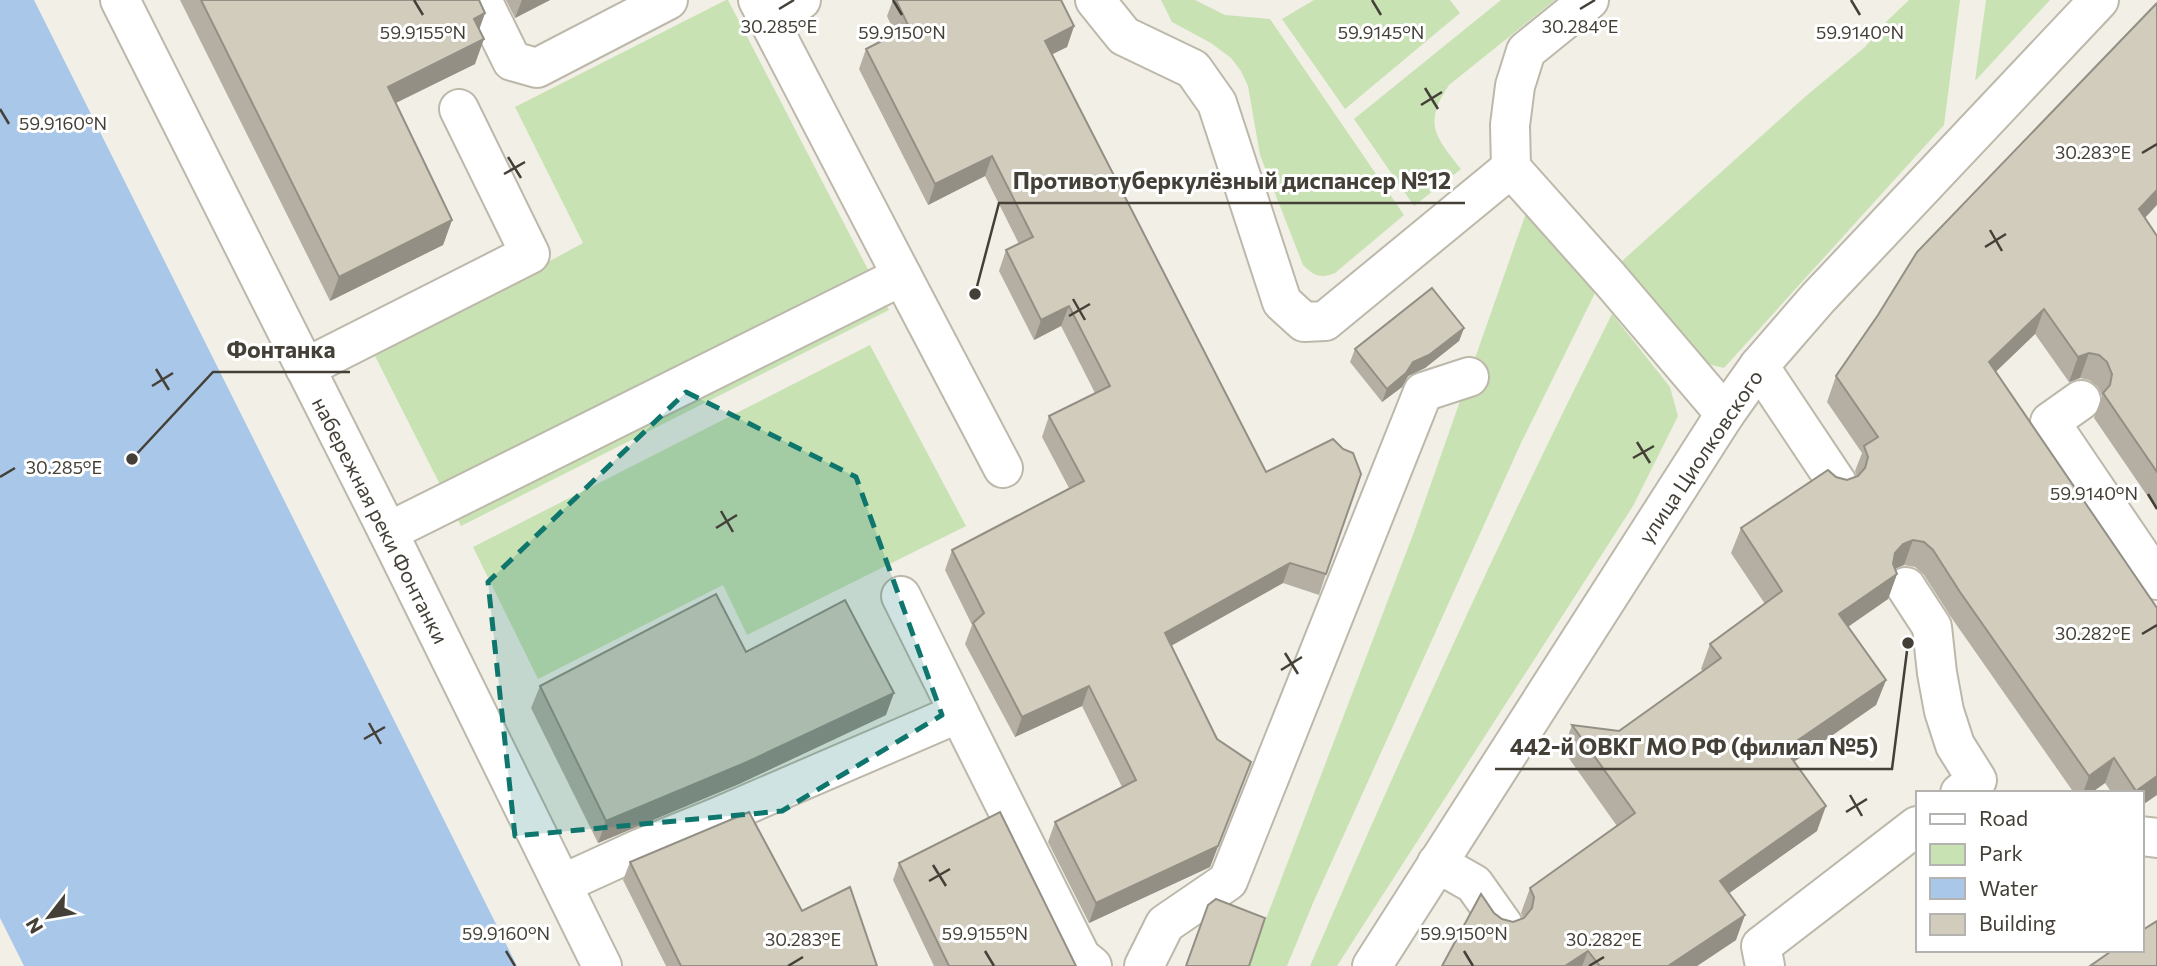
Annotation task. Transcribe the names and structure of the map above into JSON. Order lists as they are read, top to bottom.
{
  "streets": {
    "street": ["улица Циолковского", "набережная реки Фонтанки"]
  },
  "places": ["Противотуберкулёзный диспансер №12", "Фонтанка", "442-й ОВКГ МО РФ (филиал №5)"],
  "legend": [
    "Road",
    "Park",
    "Water",
    "Building"
  ],
  "north": "bottom left",
  "coordinates": [
    "30.284°E",
    "30.285°E",
    "59.9155°N",
    "59.9150°N",
    "59.9145°N",
    "59.9140°N",
    "59.9160°N",
    "30.283°E",
    "30.282°E"
  ]
}
